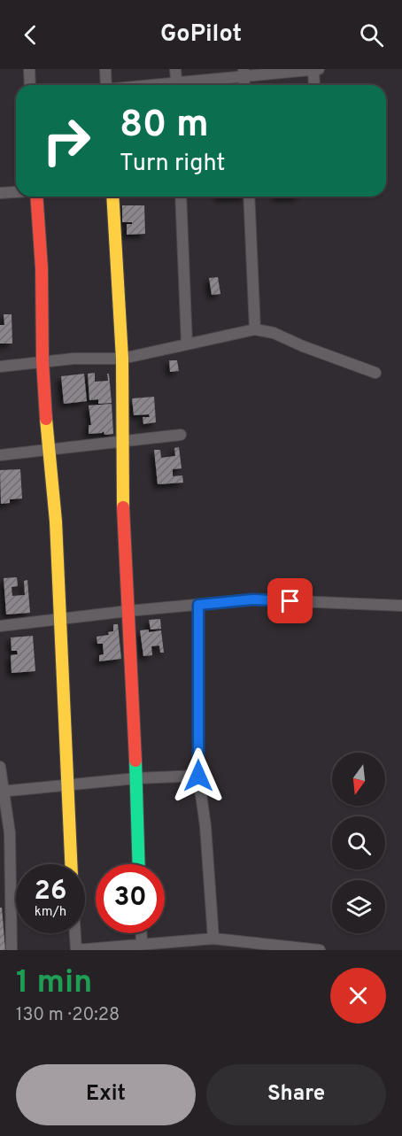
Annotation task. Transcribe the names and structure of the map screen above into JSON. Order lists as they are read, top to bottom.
{
  "north": "bottom",
  "page": {
    "header": "GoPilot",
    "turn": ["80 m", "Turn right"],
    "speed": "26 km/h",
    "limit": "30",
    "heading": ["1 min", "130 m · 20:28"],
    "buttons": ["Exit", "Share"]
  }
}
